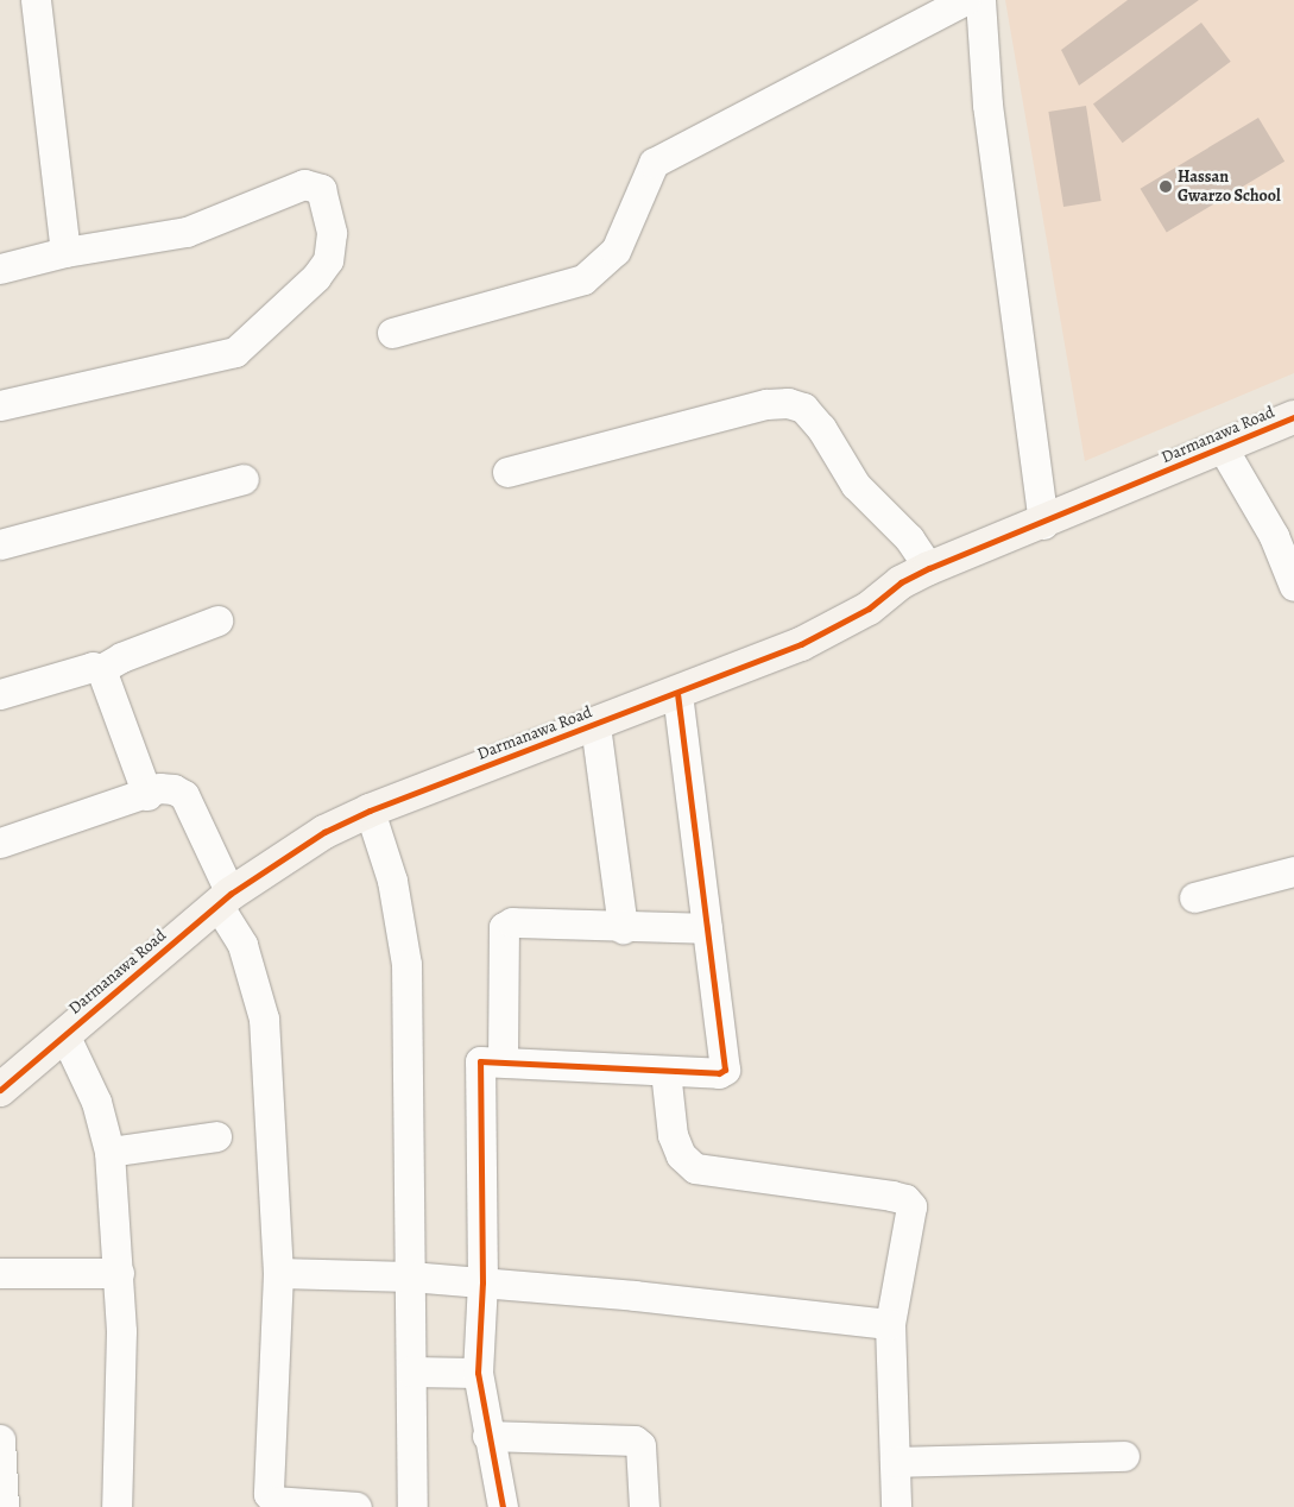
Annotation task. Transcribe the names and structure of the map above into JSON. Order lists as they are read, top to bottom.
{
  "streets": {
    "street": ["Darmanawa Road"]
  },
  "places": ["Hassan Gwarzo School"]
}
